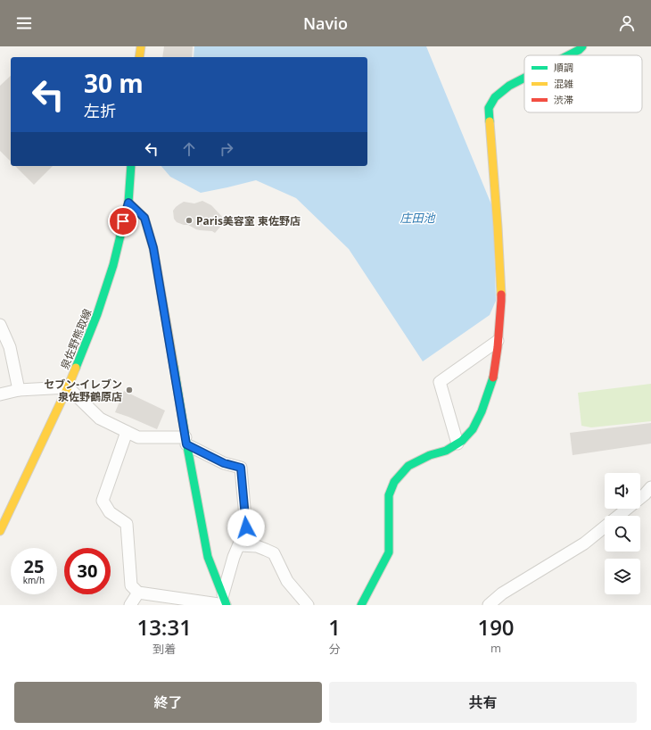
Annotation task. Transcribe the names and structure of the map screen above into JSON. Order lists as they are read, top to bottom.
{
  "streets": {
    "street": ["泉佐野熊取線"]
  },
  "water": ["庄田池"],
  "places": ["Paris美容室 東佐野店", "セブン-イレブン 泉佐野鶴原店"],
  "legend": ["順調", "混雑", "渋滞"],
  "page": {
    "header": "Navio",
    "turn": ["30 m", "左折"],
    "speed": "25 km/h",
    "limit": "30",
    "eta": [
      "13:31",
      "到着",
      "1",
      "分",
      "190",
      "m"
    ],
    "buttons": ["終了", "共有"]
  }
}
